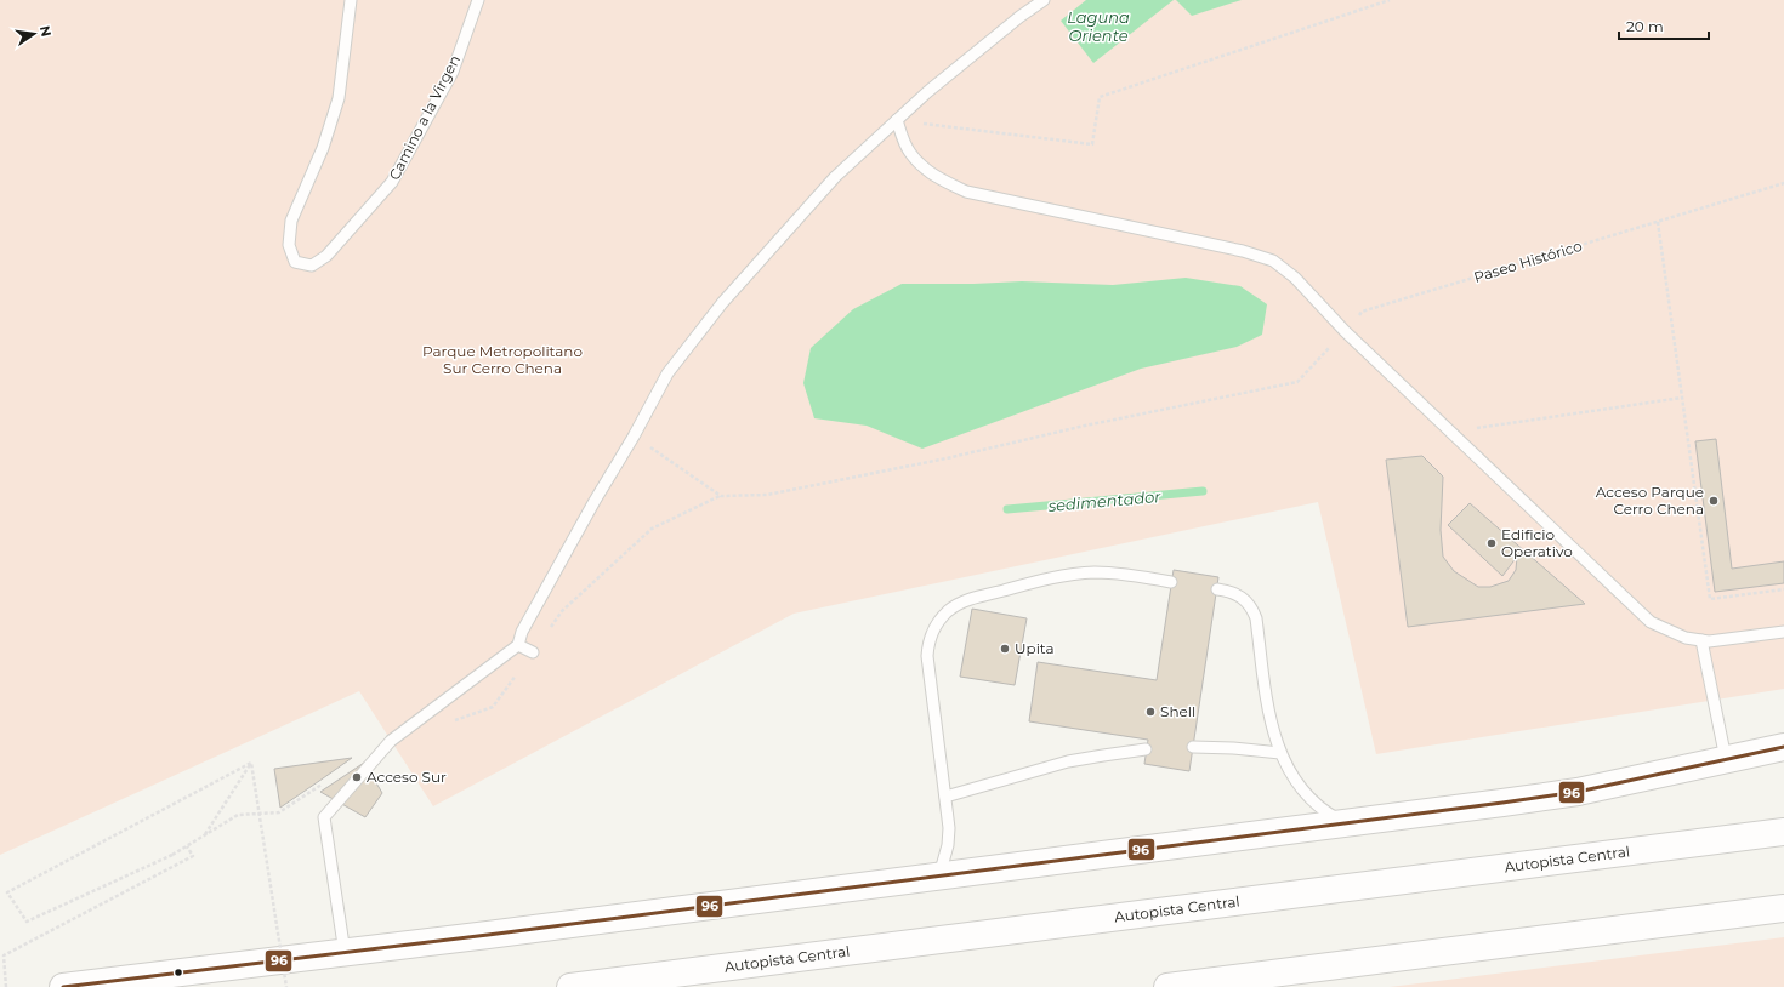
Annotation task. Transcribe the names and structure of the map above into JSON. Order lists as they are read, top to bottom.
{
  "streets": {
    "main road": ["Autopista Central"],
    "lane": ["Camino a la Virgen"],
    "path": ["Paseo Histórico"]
  },
  "water": ["Laguna Oriente", "sedimentador"],
  "parks": ["Parque Metropolitano Sur Cerro Chena"],
  "places": [
    "Acceso Parque Cerro Chena",
    "Edificio Operativo",
    "Upita",
    "Shell",
    "Acceso Sur"
  ],
  "lines": ["transit line 96"],
  "scale_bar": "20 m",
  "north": "right"
}
